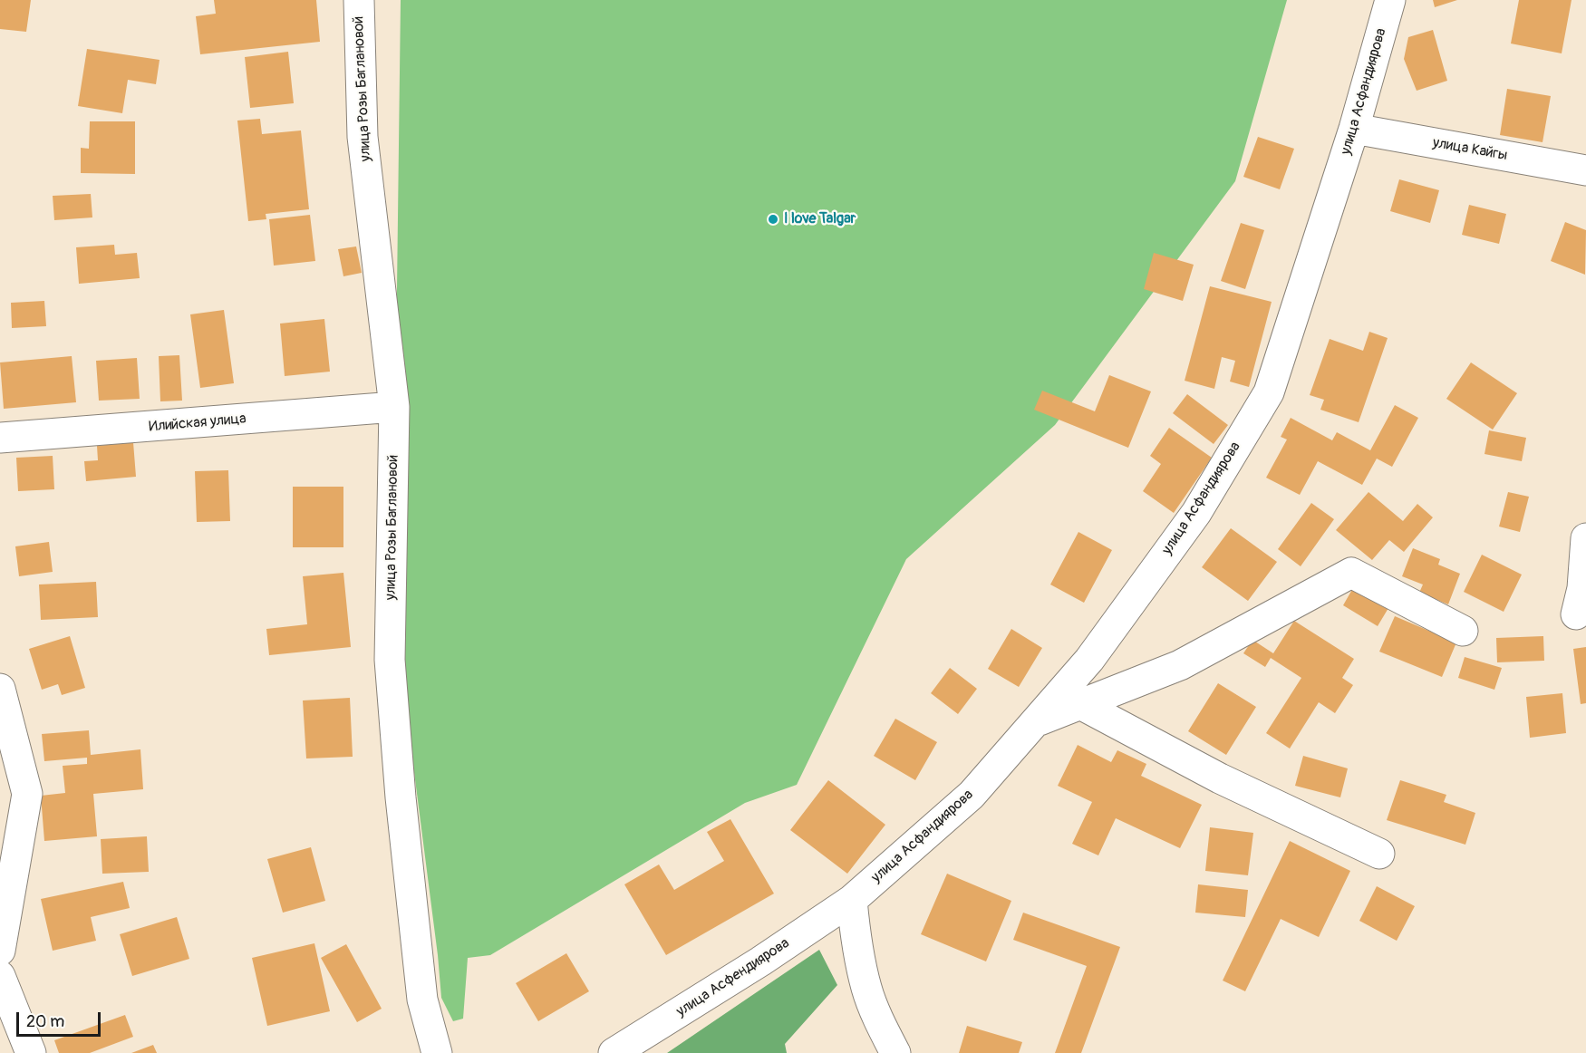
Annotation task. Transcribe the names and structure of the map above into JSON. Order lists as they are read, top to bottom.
{
  "streets": {
    "street": [
      "улица Розы Баглановой",
      "улица Асфандиярова",
      "улица Кайгы",
      "Илийская улица",
      "улица Асфендиярова"
    ]
  },
  "crossings": [
    ["улица Розы Баглановой", "Илийская улица"],
    ["улица Асфандиярова", "улица Кайгы"],
    ["улица Асфандиярова", "улица Асфендиярова"]
  ],
  "places": ["I love Talgar"],
  "scale_bar": "20 m"
}
